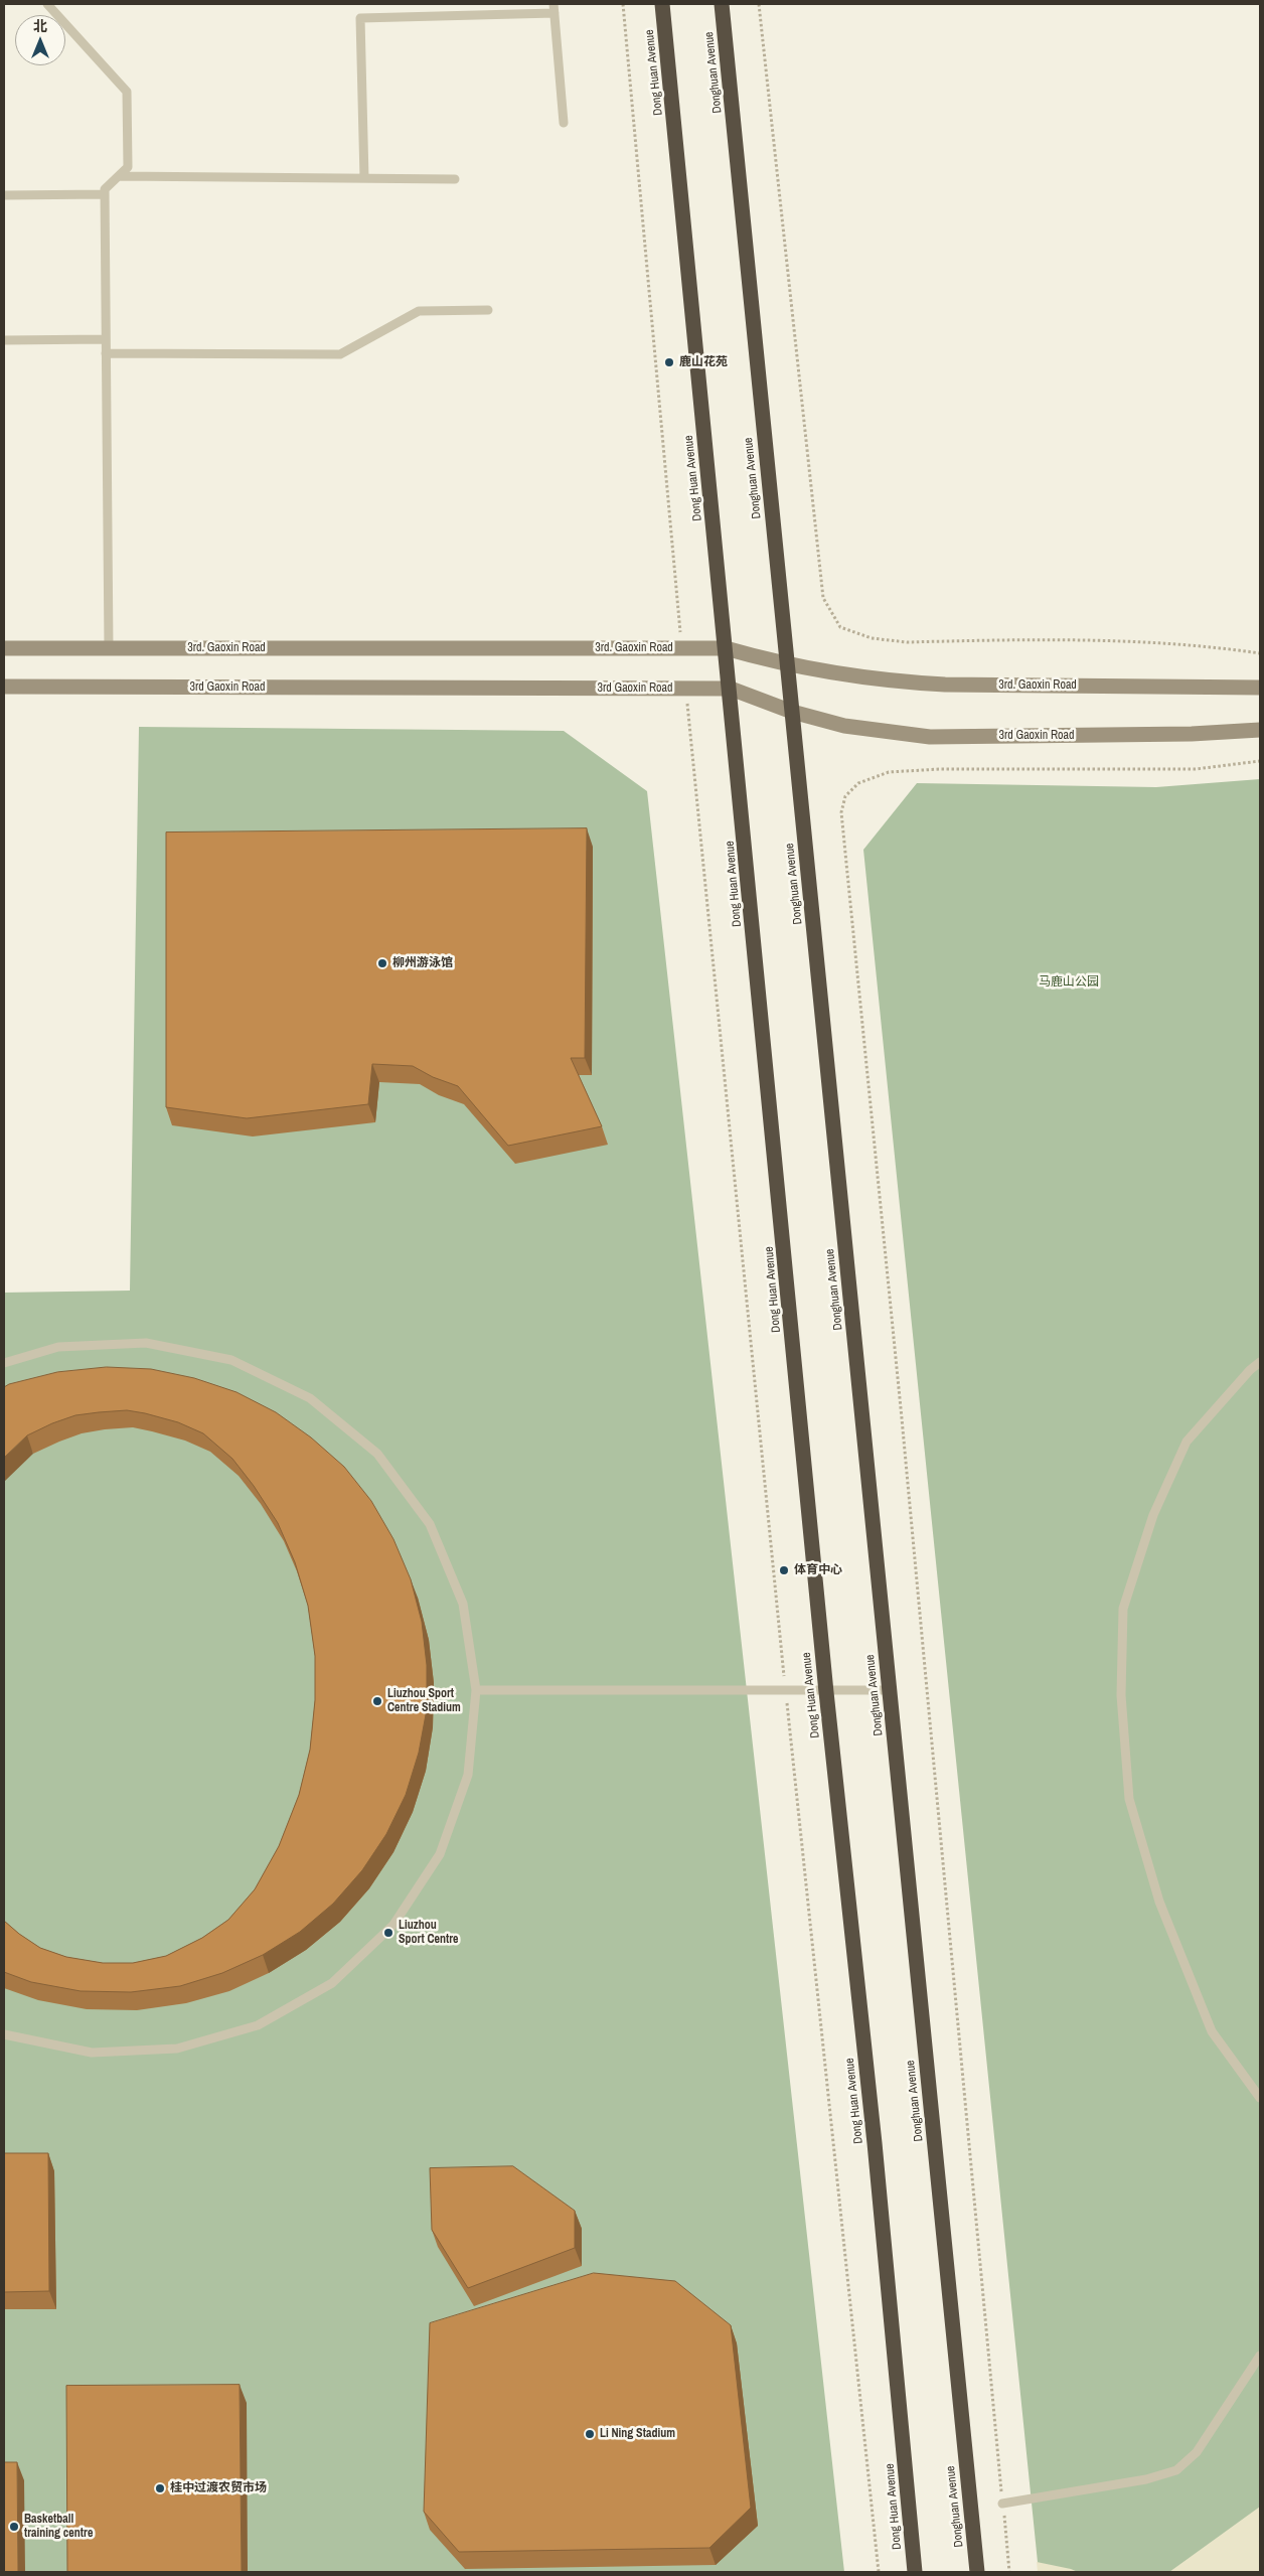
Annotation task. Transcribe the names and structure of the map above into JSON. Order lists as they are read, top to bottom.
{
  "streets": {
    "highway": ["Dong Huan Avenue", "Donghuan Avenue"],
    "main road": ["3rd. Gaoxin Road", "3rd Gaoxin Road"]
  },
  "crossings": [
    ["Dong Huan Avenue", "3rd. Gaoxin Road"],
    ["Dong Huan Avenue", "3rd Gaoxin Road"],
    ["Donghuan Avenue", "3rd. Gaoxin Road"],
    ["Donghuan Avenue", "3rd Gaoxin Road"]
  ],
  "parks": ["马鹿山公园"],
  "places": [
    "鹿山花苑",
    "柳州游泳馆",
    "体育中心",
    "Liuzhou Sport Centre Stadium",
    "Liuzhou Sport Centre",
    "Li Ning Stadium",
    "桂中过渡农贸市场",
    "Basketball training centre"
  ],
  "north": "top"
}
